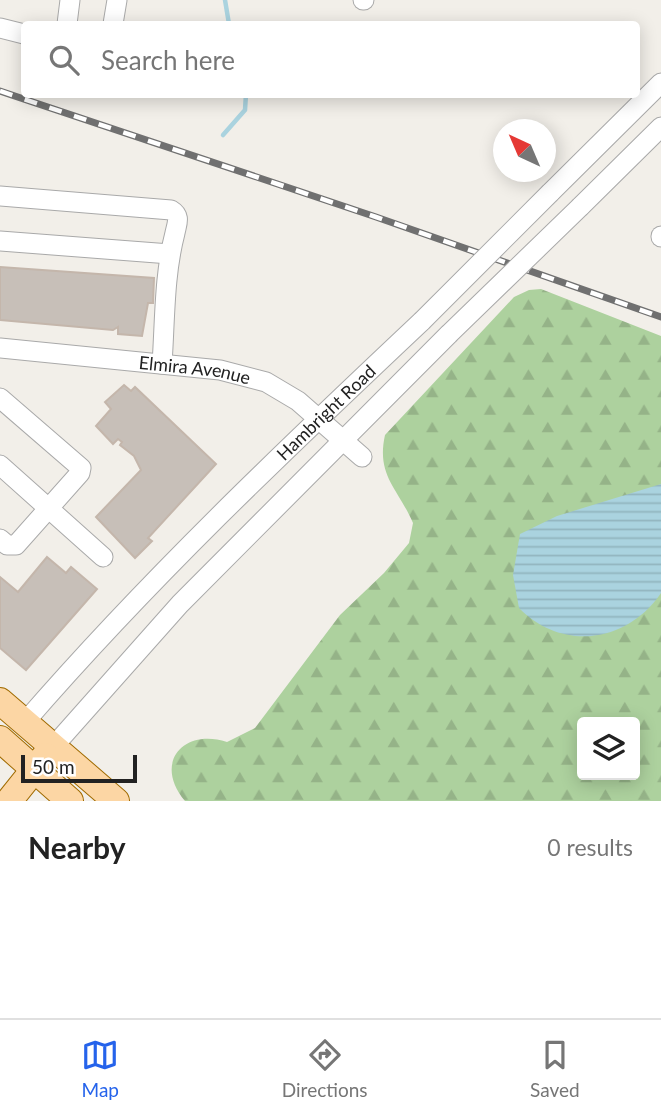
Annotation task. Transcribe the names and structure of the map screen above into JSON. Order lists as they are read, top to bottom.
{
  "streets": {
    "main road": ["Hambright Road"],
    "street": ["Elmira Avenue"]
  },
  "crossings": [
    ["Elmira Avenue", "Hambright Road"]
  ],
  "scale_bar": "50 m",
  "north": "top left",
  "page": {
    "search": "Search here",
    "scale": "50 m",
    "heading": ["Nearby", "0 results"],
    "nav": ["Map", "Directions", "Saved"]
  }
}
